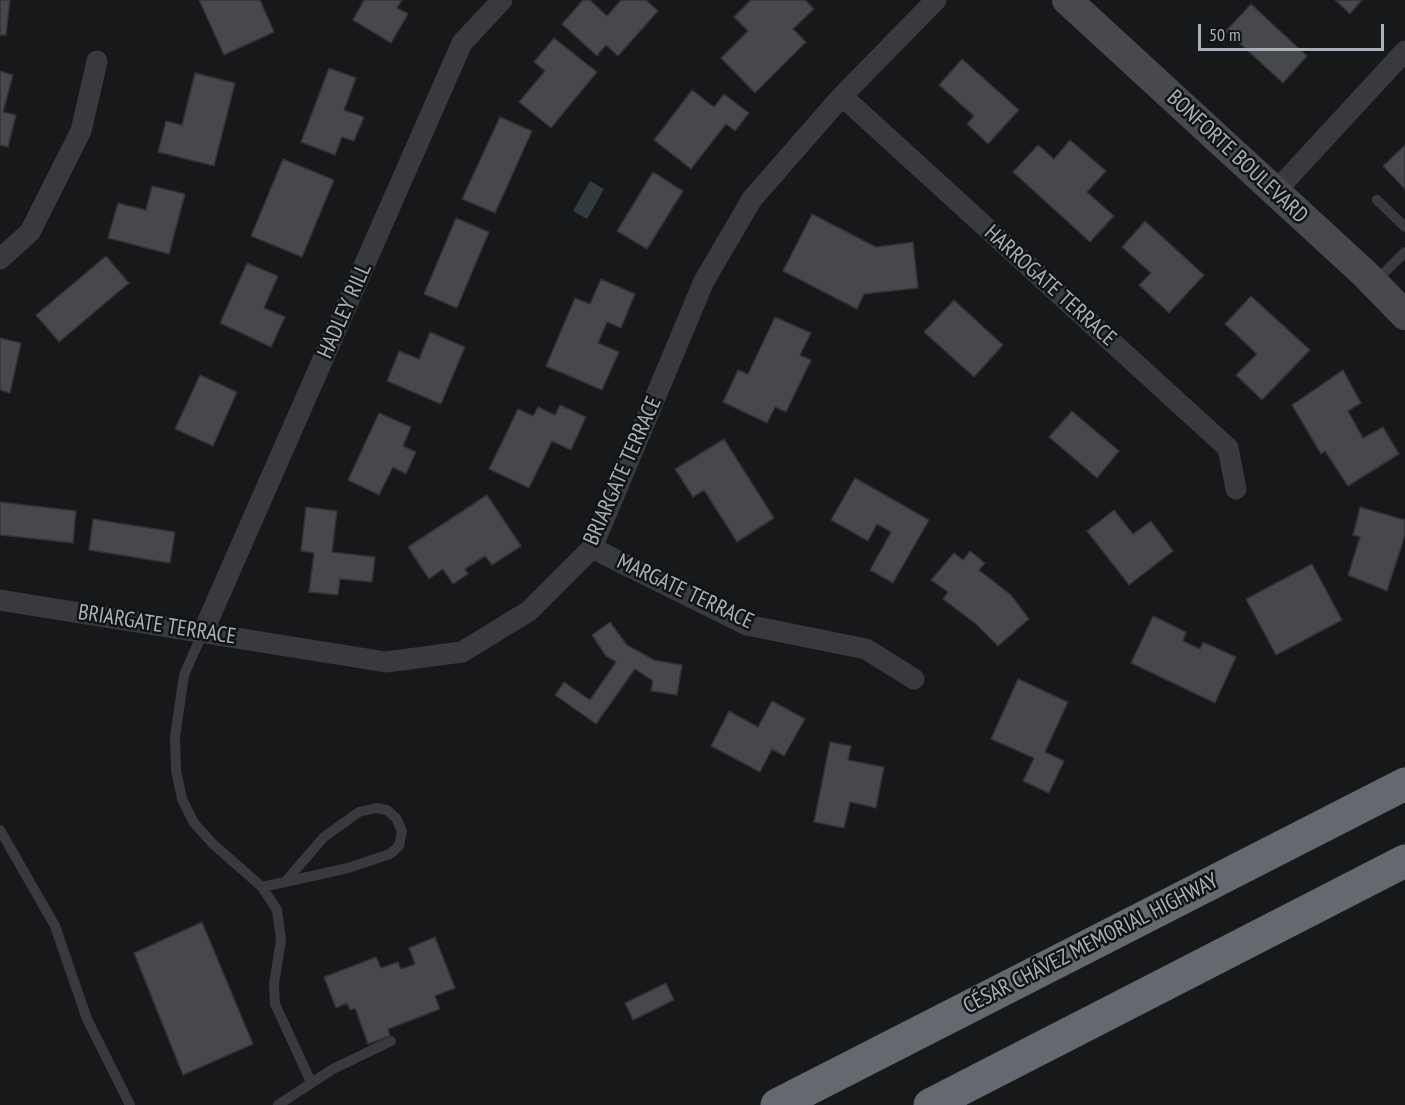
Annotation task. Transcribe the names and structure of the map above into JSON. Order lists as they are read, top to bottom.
{
  "streets": {
    "highway": ["CÉSAR CHÁVEZ MEMORIAL HIGHWAY"],
    "main road": ["BONFORTE BOULEVARD"],
    "street": [
      "HARROGATE TERRACE",
      "HADLEY RILL",
      "BRIARGATE TERRACE",
      "MARGATE TERRACE"
    ]
  },
  "crossings": [
    ["HARROGATE TERRACE", "BRIARGATE TERRACE"],
    ["HADLEY RILL", "BRIARGATE TERRACE"],
    ["BRIARGATE TERRACE", "MARGATE TERRACE"]
  ],
  "scale_bar": "50 m"
}
